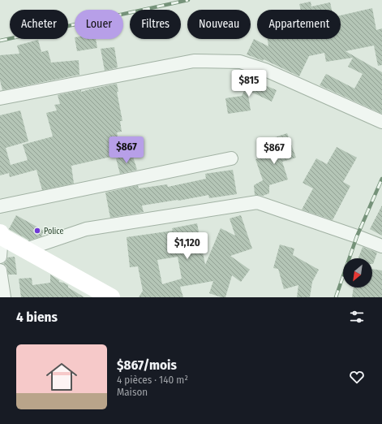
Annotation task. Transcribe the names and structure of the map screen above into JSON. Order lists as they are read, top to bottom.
{
  "places": ["Police"],
  "north": "bottom left",
  "page": {
    "chip": [
      "Acheter",
      "Louer",
      "Filtres",
      "Nouveau",
      "Appartement"
    ],
    "price": [
      "$815",
      "$867",
      "$867",
      "$1,120"
    ],
    "heading": "4 biens",
    "list": [
      {
        "name": "$867/mois",
        "note": "4 pièces · 140 m² · Maison"
      }
    ]
  }
}
